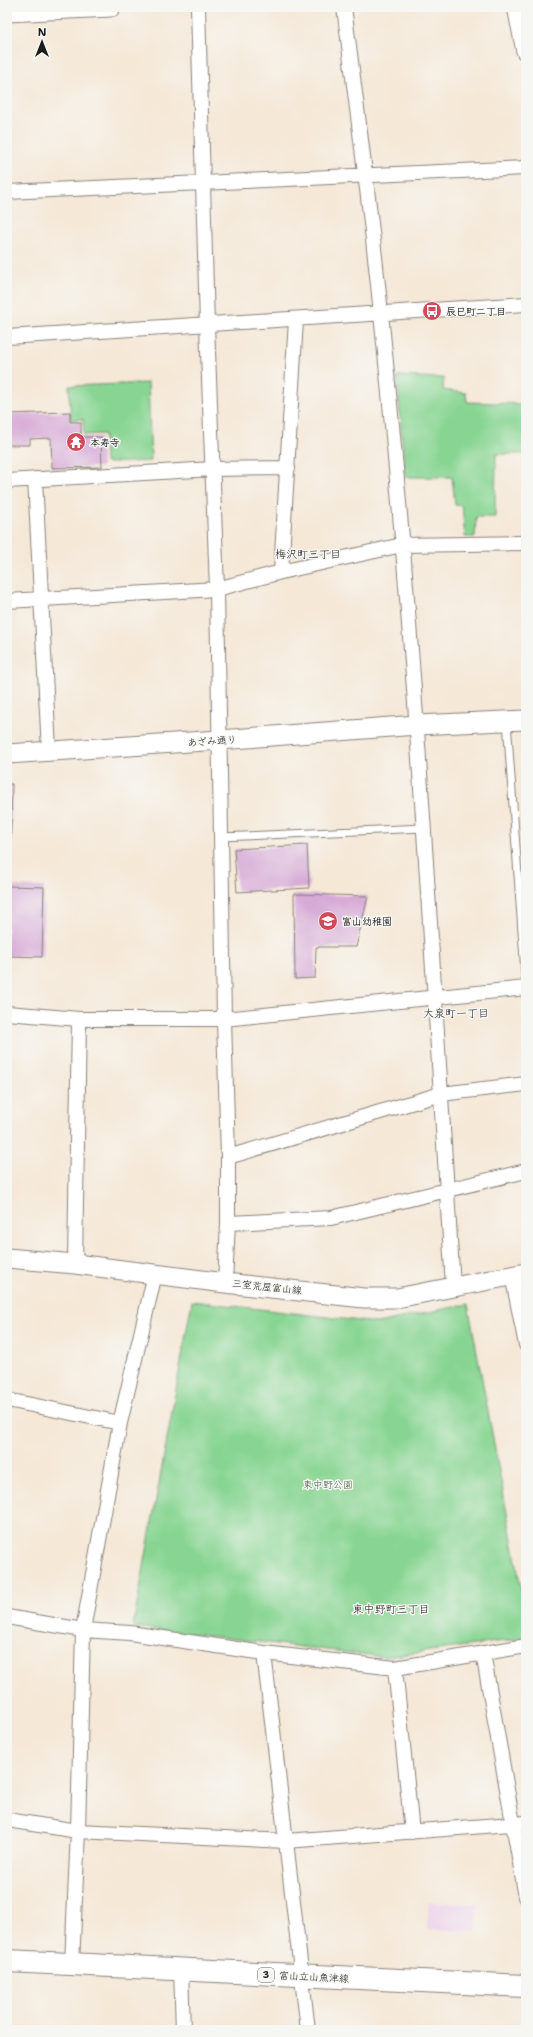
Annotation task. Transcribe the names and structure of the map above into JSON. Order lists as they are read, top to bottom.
{
  "streets": {
    "main road": ["3", "富山立山魚津線"],
    "street": ["あざみ通り", "三室荒屋富山線"]
  },
  "districts": ["梅沢町三丁目", "大泉町一丁目", "東中野町三丁目"],
  "parks": ["東中野公園"],
  "places": {
    "bus stop": ["辰巳町二丁目"],
    "temple": ["本寿寺"],
    "school or university": ["富山幼稚園"]
  },
  "north": "top"
}
